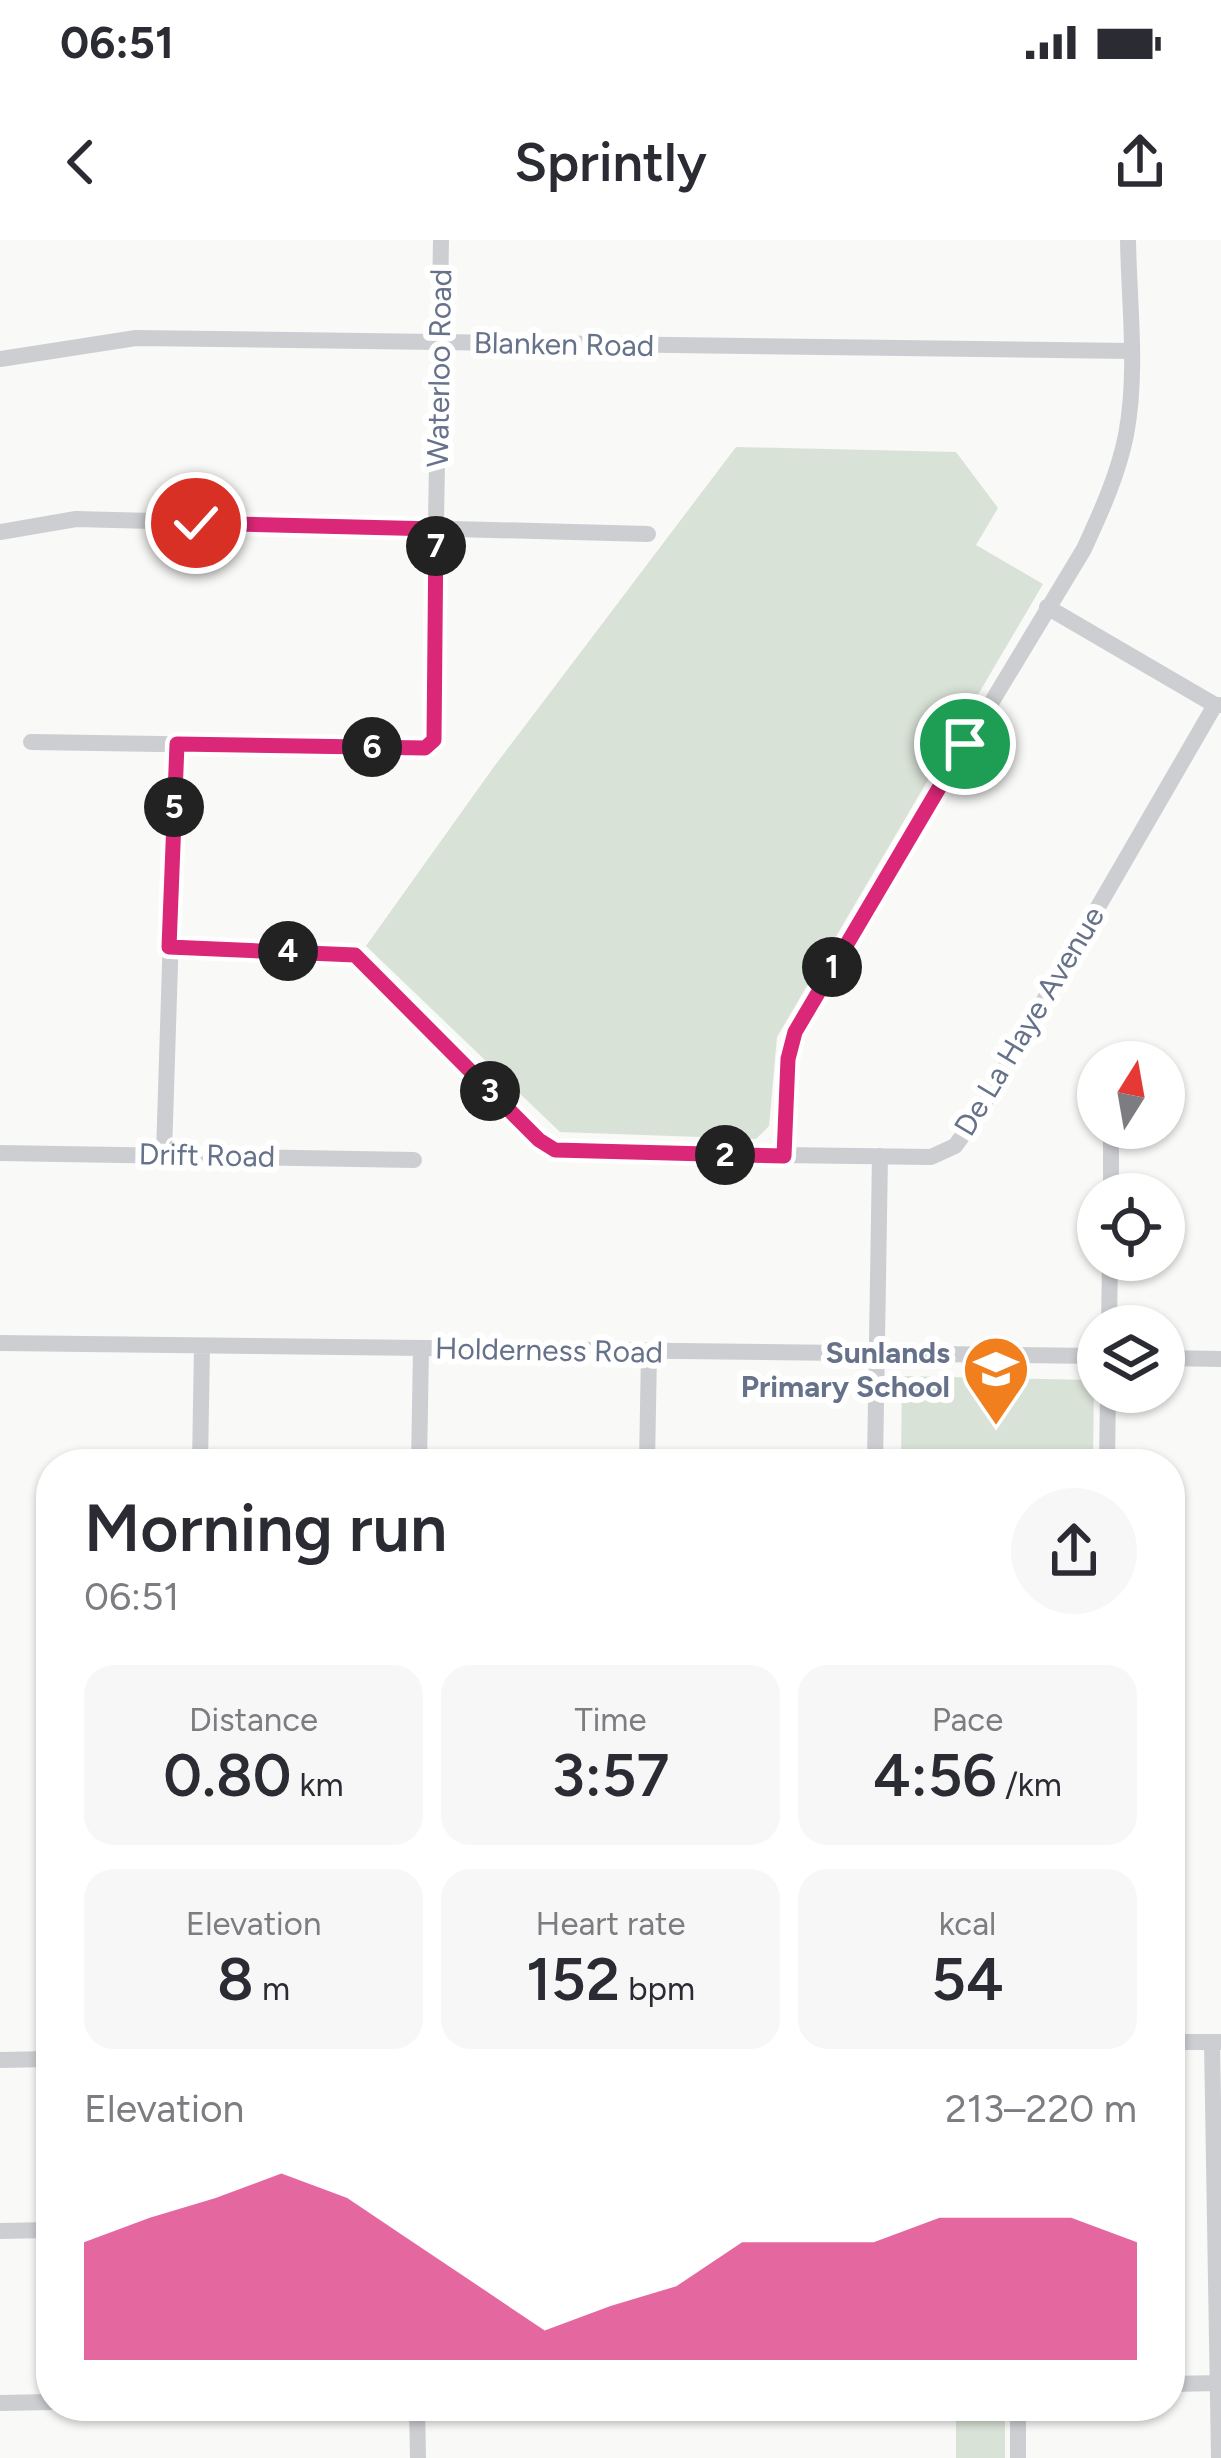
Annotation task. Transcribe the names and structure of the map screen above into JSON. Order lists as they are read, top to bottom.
{
  "streets": {
    "street": [
      "Blanken Road",
      "Waterloo Road",
      "De La Haye Avenue",
      "Drift Road",
      "Holderness Road"
    ]
  },
  "crossings": [
    ["Blanken Road", "Waterloo Road"]
  ],
  "places": {
    "school or university": ["Sunlands Primary School"]
  },
  "north": "top",
  "page": {
    "status": "06:51",
    "header": "Sprintly",
    "pins": [
      "7",
      "6",
      "5",
      "4",
      "1",
      "3",
      "2"
    ],
    "heading": ["Morning run", "06:51"],
    "stats": [
      ["Distance", "0.80 km"],
      ["Time", "3:57"],
      ["Pace", "4:56 /km"],
      ["Elevation", "8 m"],
      ["Heart rate", "152 bpm"],
      ["kcal", "54"]
    ],
    "chart": ["Elevation", "213–220 m"]
  }
}
